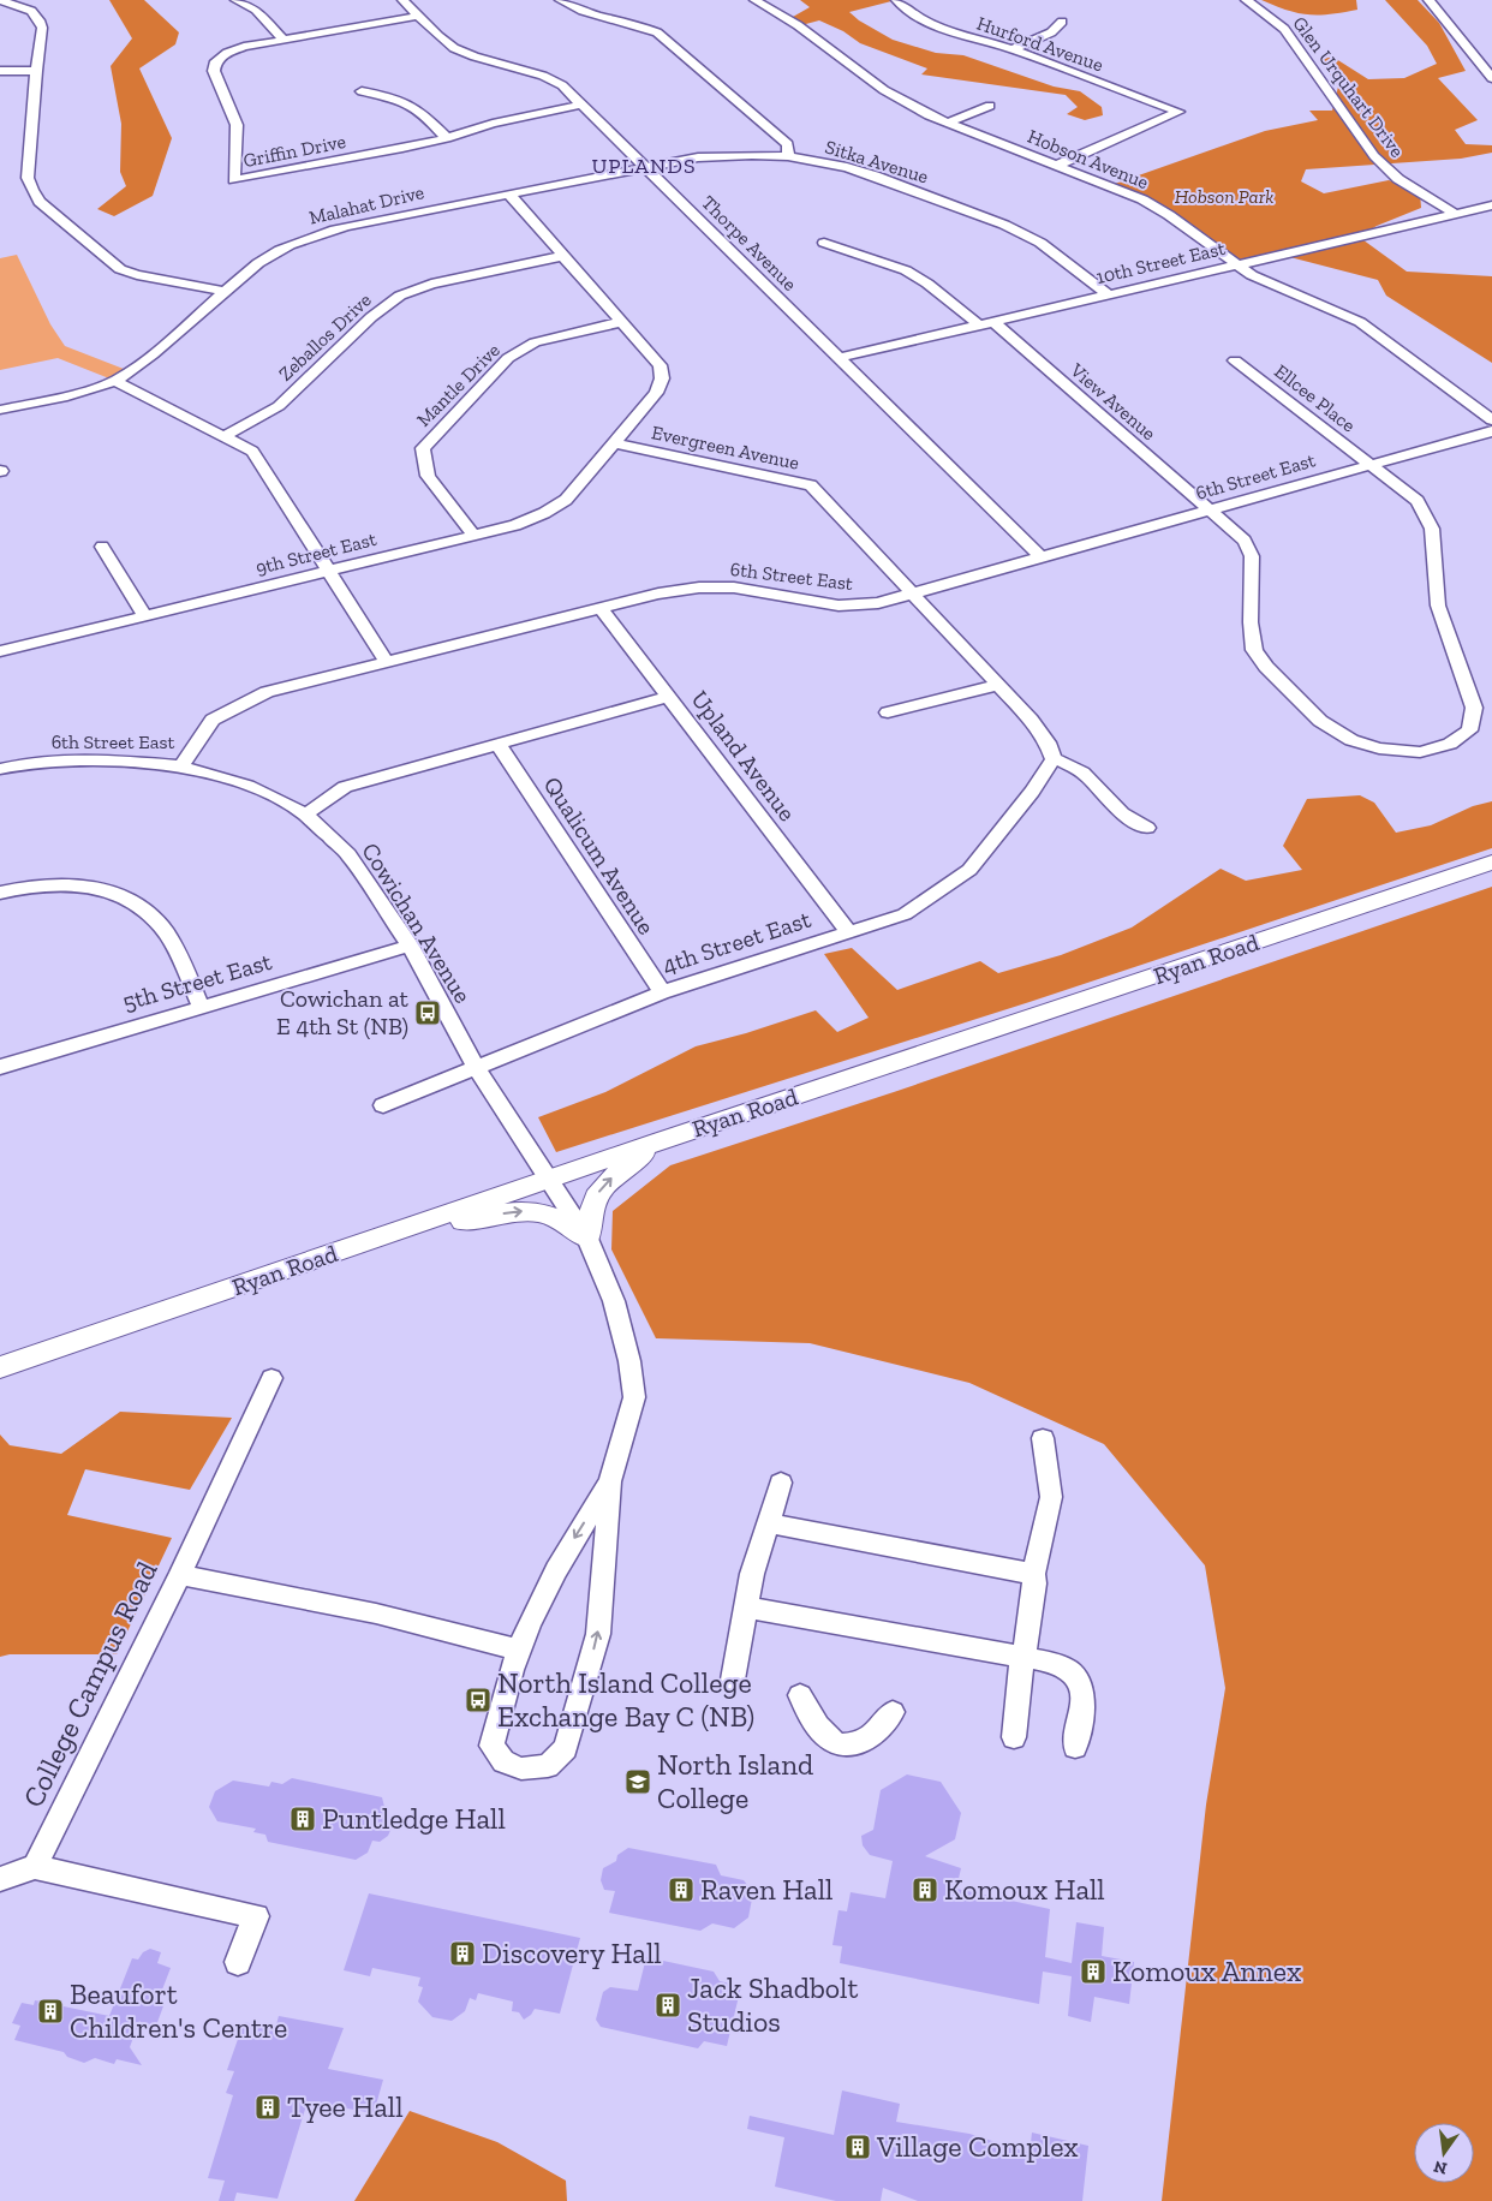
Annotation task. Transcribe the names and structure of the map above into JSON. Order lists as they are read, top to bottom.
{
  "streets": {
    "main road": ["Ryan Road"],
    "street": [
      "Hurford Avenue",
      "Glen Urquhart Drive",
      "Griffin Drive",
      "Hobson Avenue",
      "Sitka Avenue",
      "Malahat Drive",
      "Thorpe Avenue",
      "10th Street East",
      "Zeballos Drive",
      "Mantle Drive",
      "Ellcee Place",
      "View Avenue",
      "Evergreen Avenue",
      "6th Street East",
      "9th Street East",
      "Upland Avenue",
      "Qualicum Avenue",
      "Cowichan Avenue",
      "4th Street East",
      "5th Street East",
      "College Campus Road"
    ]
  },
  "crossings": [
    ["Hurford Avenue", "Hobson Avenue"],
    ["Glen Urquhart Drive", "10th Street East"],
    ["Griffin Drive", "Thorpe Avenue"],
    ["Hobson Avenue", "10th Street East"],
    ["Sitka Avenue", "Malahat Drive"],
    ["Sitka Avenue", "10th Street East"],
    ["Malahat Drive", "Thorpe Avenue"],
    ["Malahat Drive", "Evergreen Avenue"],
    ["Thorpe Avenue", "10th Street East"],
    ["Thorpe Avenue", "6th Street East"],
    ["10th Street East", "View Avenue"],
    ["Zeballos Drive", "Evergreen Avenue"],
    ["Mantle Drive", "Evergreen Avenue"],
    ["Mantle Drive", "9th Street East"],
    ["Ellcee Place", "View Avenue"],
    ["Ellcee Place", "6th Street East"],
    ["View Avenue", "6th Street East"],
    ["Evergreen Avenue", "6th Street East"],
    ["Evergreen Avenue", "9th Street East"],
    ["Evergreen Avenue", "4th Street East"],
    ["6th Street East", "Upland Avenue"],
    ["6th Street East", "Cowichan Avenue"],
    ["Upland Avenue", "4th Street East"],
    ["Qualicum Avenue", "4th Street East"],
    ["Cowichan Avenue", "4th Street East"],
    ["Cowichan Avenue", "Ryan Road"],
    ["Cowichan Avenue", "5th Street East"]
  ],
  "districts": ["UPLANDS"],
  "parks": ["Hobson Park"],
  "places": {
    "bus stop": ["Cowichan at E 4th St (NB)", "North Island College Exchange Bay C (NB)"],
    "school or university": ["North Island College"],
    "building": [
      "Puntledge Hall",
      "Raven Hall",
      "Komoux Hall",
      "Discovery Hall",
      "Komoux Annex",
      "Jack Shadbolt Studios",
      "Beaufort Children's Centre",
      "Tyee Hall",
      "Village Complex"
    ]
  },
  "north": "bottom"
}
